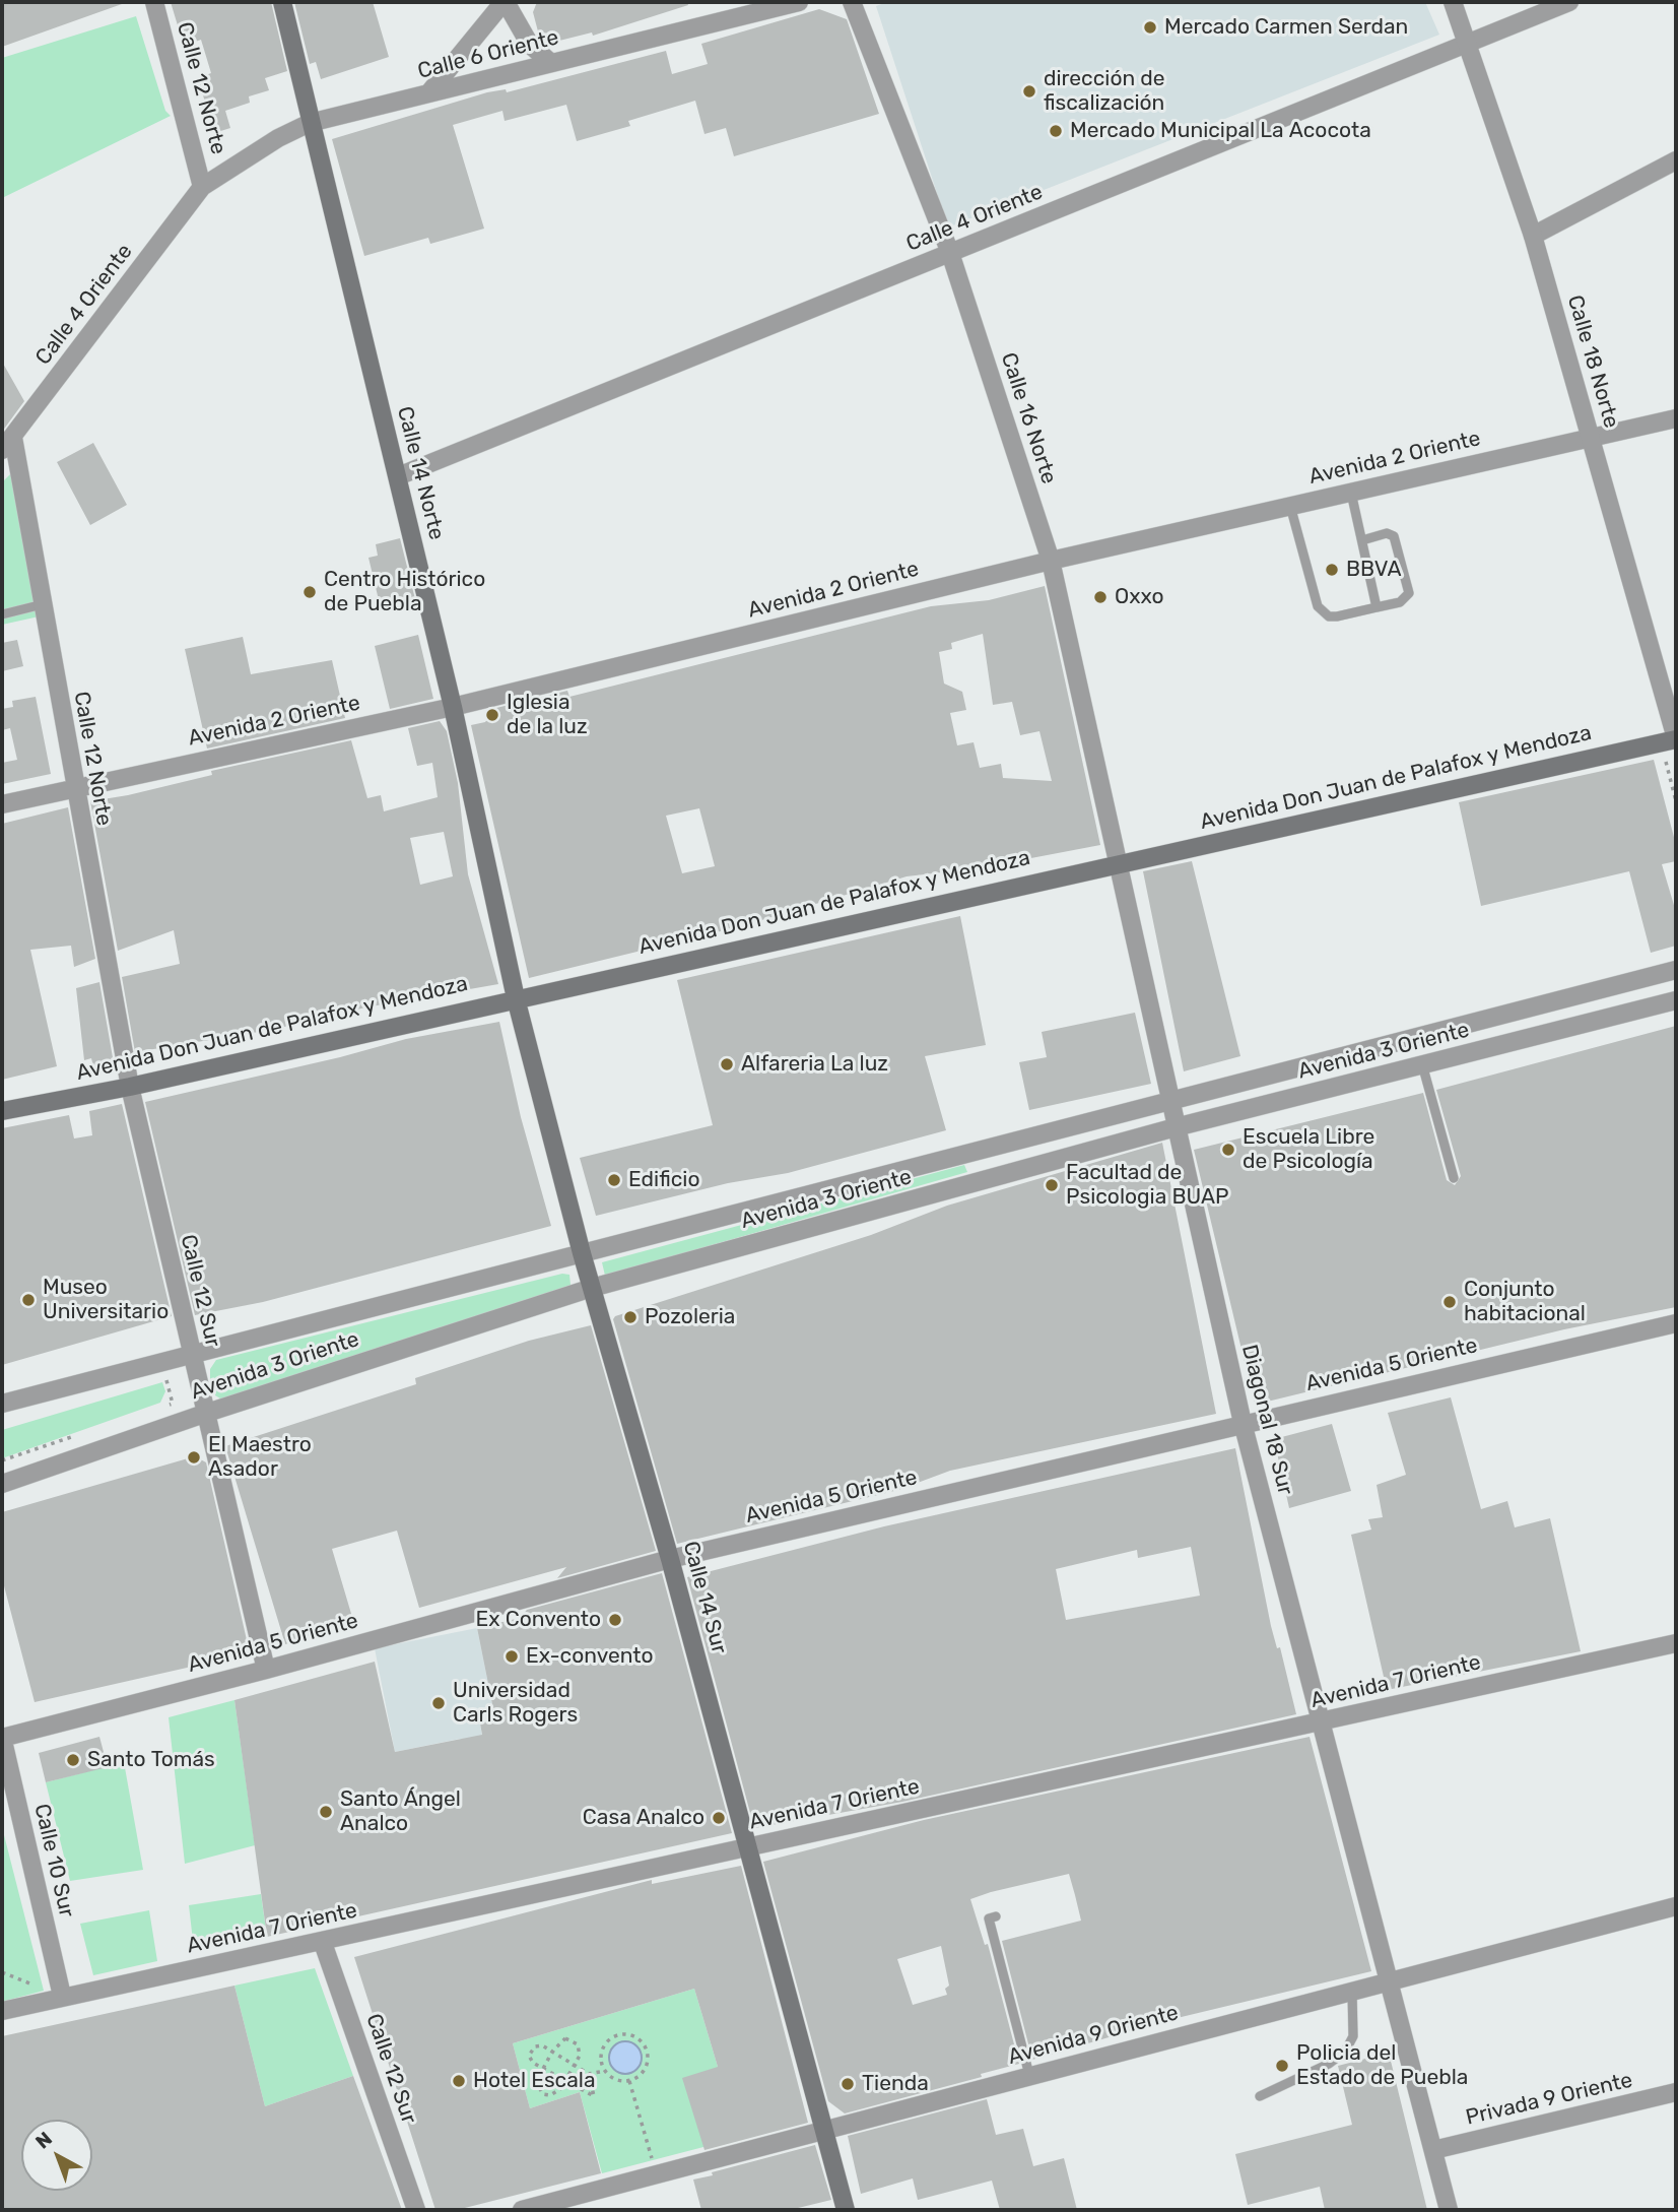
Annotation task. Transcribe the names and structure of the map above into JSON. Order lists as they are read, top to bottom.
{
  "streets": {
    "main road": ["Calle 14 Norte", "Avenida Don Juan de Palafox y Mendoza", "Calle 14 Sur"],
    "street": [
      "Calle 6 Oriente",
      "Calle 12 Norte",
      "Calle 4 Oriente",
      "Calle 18 Norte",
      "Calle 16 Norte",
      "Avenida 2 Oriente",
      "Avenida 3 Oriente",
      "Calle 12 Sur",
      "Avenida 5 Oriente",
      "Diagonal 18 Sur",
      "Avenida 7 Oriente",
      "Calle 10 Sur",
      "Avenida 9 Oriente",
      "Privada 9 Oriente"
    ]
  },
  "crossings": [
    ["Calle 6 Oriente", "Calle 12 Norte"],
    ["Calle 6 Oriente", "Calle 4 Oriente"],
    ["Calle 6 Oriente", "Calle 14 Norte"],
    ["Calle 12 Norte", "Calle 4 Oriente"],
    ["Calle 12 Norte", "Avenida 2 Oriente"],
    ["Calle 12 Norte", "Avenida Don Juan de Palafox y Mendoza"],
    ["Calle 12 Norte", "Calle 12 Sur"],
    ["Calle 4 Oriente", "Calle 18 Norte"],
    ["Calle 4 Oriente", "Calle 16 Norte"],
    ["Calle 4 Oriente", "Calle 14 Norte"],
    ["Calle 18 Norte", "Avenida 2 Oriente"],
    ["Calle 18 Norte", "Avenida Don Juan de Palafox y Mendoza"],
    ["Calle 16 Norte", "Avenida 2 Oriente"],
    ["Calle 16 Norte", "Avenida Don Juan de Palafox y Mendoza"],
    ["Calle 16 Norte", "Diagonal 18 Sur"],
    ["Avenida 2 Oriente", "Calle 14 Norte"],
    ["Calle 14 Norte", "Avenida Don Juan de Palafox y Mendoza"],
    ["Calle 14 Norte", "Calle 14 Sur"],
    ["Avenida Don Juan de Palafox y Mendoza", "Calle 12 Sur"],
    ["Avenida Don Juan de Palafox y Mendoza", "Diagonal 18 Sur"],
    ["Avenida Don Juan de Palafox y Mendoza", "Calle 14 Sur"],
    ["Avenida 3 Oriente", "Calle 12 Sur"],
    ["Avenida 3 Oriente", "Diagonal 18 Sur"],
    ["Avenida 3 Oriente", "Calle 14 Sur"],
    ["Calle 12 Sur", "Avenida 5 Oriente"],
    ["Calle 12 Sur", "Avenida 7 Oriente"],
    ["Avenida 5 Oriente", "Diagonal 18 Sur"],
    ["Avenida 5 Oriente", "Calle 14 Sur"],
    ["Avenida 5 Oriente", "Calle 10 Sur"],
    ["Diagonal 18 Sur", "Avenida 7 Oriente"],
    ["Diagonal 18 Sur", "Avenida 9 Oriente"],
    ["Diagonal 18 Sur", "Privada 9 Oriente"],
    ["Calle 14 Sur", "Avenida 7 Oriente"],
    ["Calle 14 Sur", "Avenida 9 Oriente"],
    ["Avenida 7 Oriente", "Calle 10 Sur"]
  ],
  "places": [
    "Mercado Carmen Serdan",
    "dirección de fiscalización",
    "Mercado Municipal La Acocota",
    "BBVA",
    "Centro Histórico de Puebla",
    "Oxxo",
    "Iglesia de la luz",
    "Alfareria La luz",
    "Escuela Libre de Psicología",
    "Edificio",
    "Facultad de Psicologia BUAP",
    "Museo Universitario",
    "Conjunto habitacional",
    "Pozoleria",
    "El Maestro Asador",
    "Ex Convento",
    "Ex-convento",
    "Universidad Carls Rogers",
    "Santo Tomás",
    "Santo Ángel Analco",
    "Casa Analco",
    "Policia del Estado de Puebla",
    "Hotel Escala",
    "Tienda"
  ],
  "north": "top left"
}
